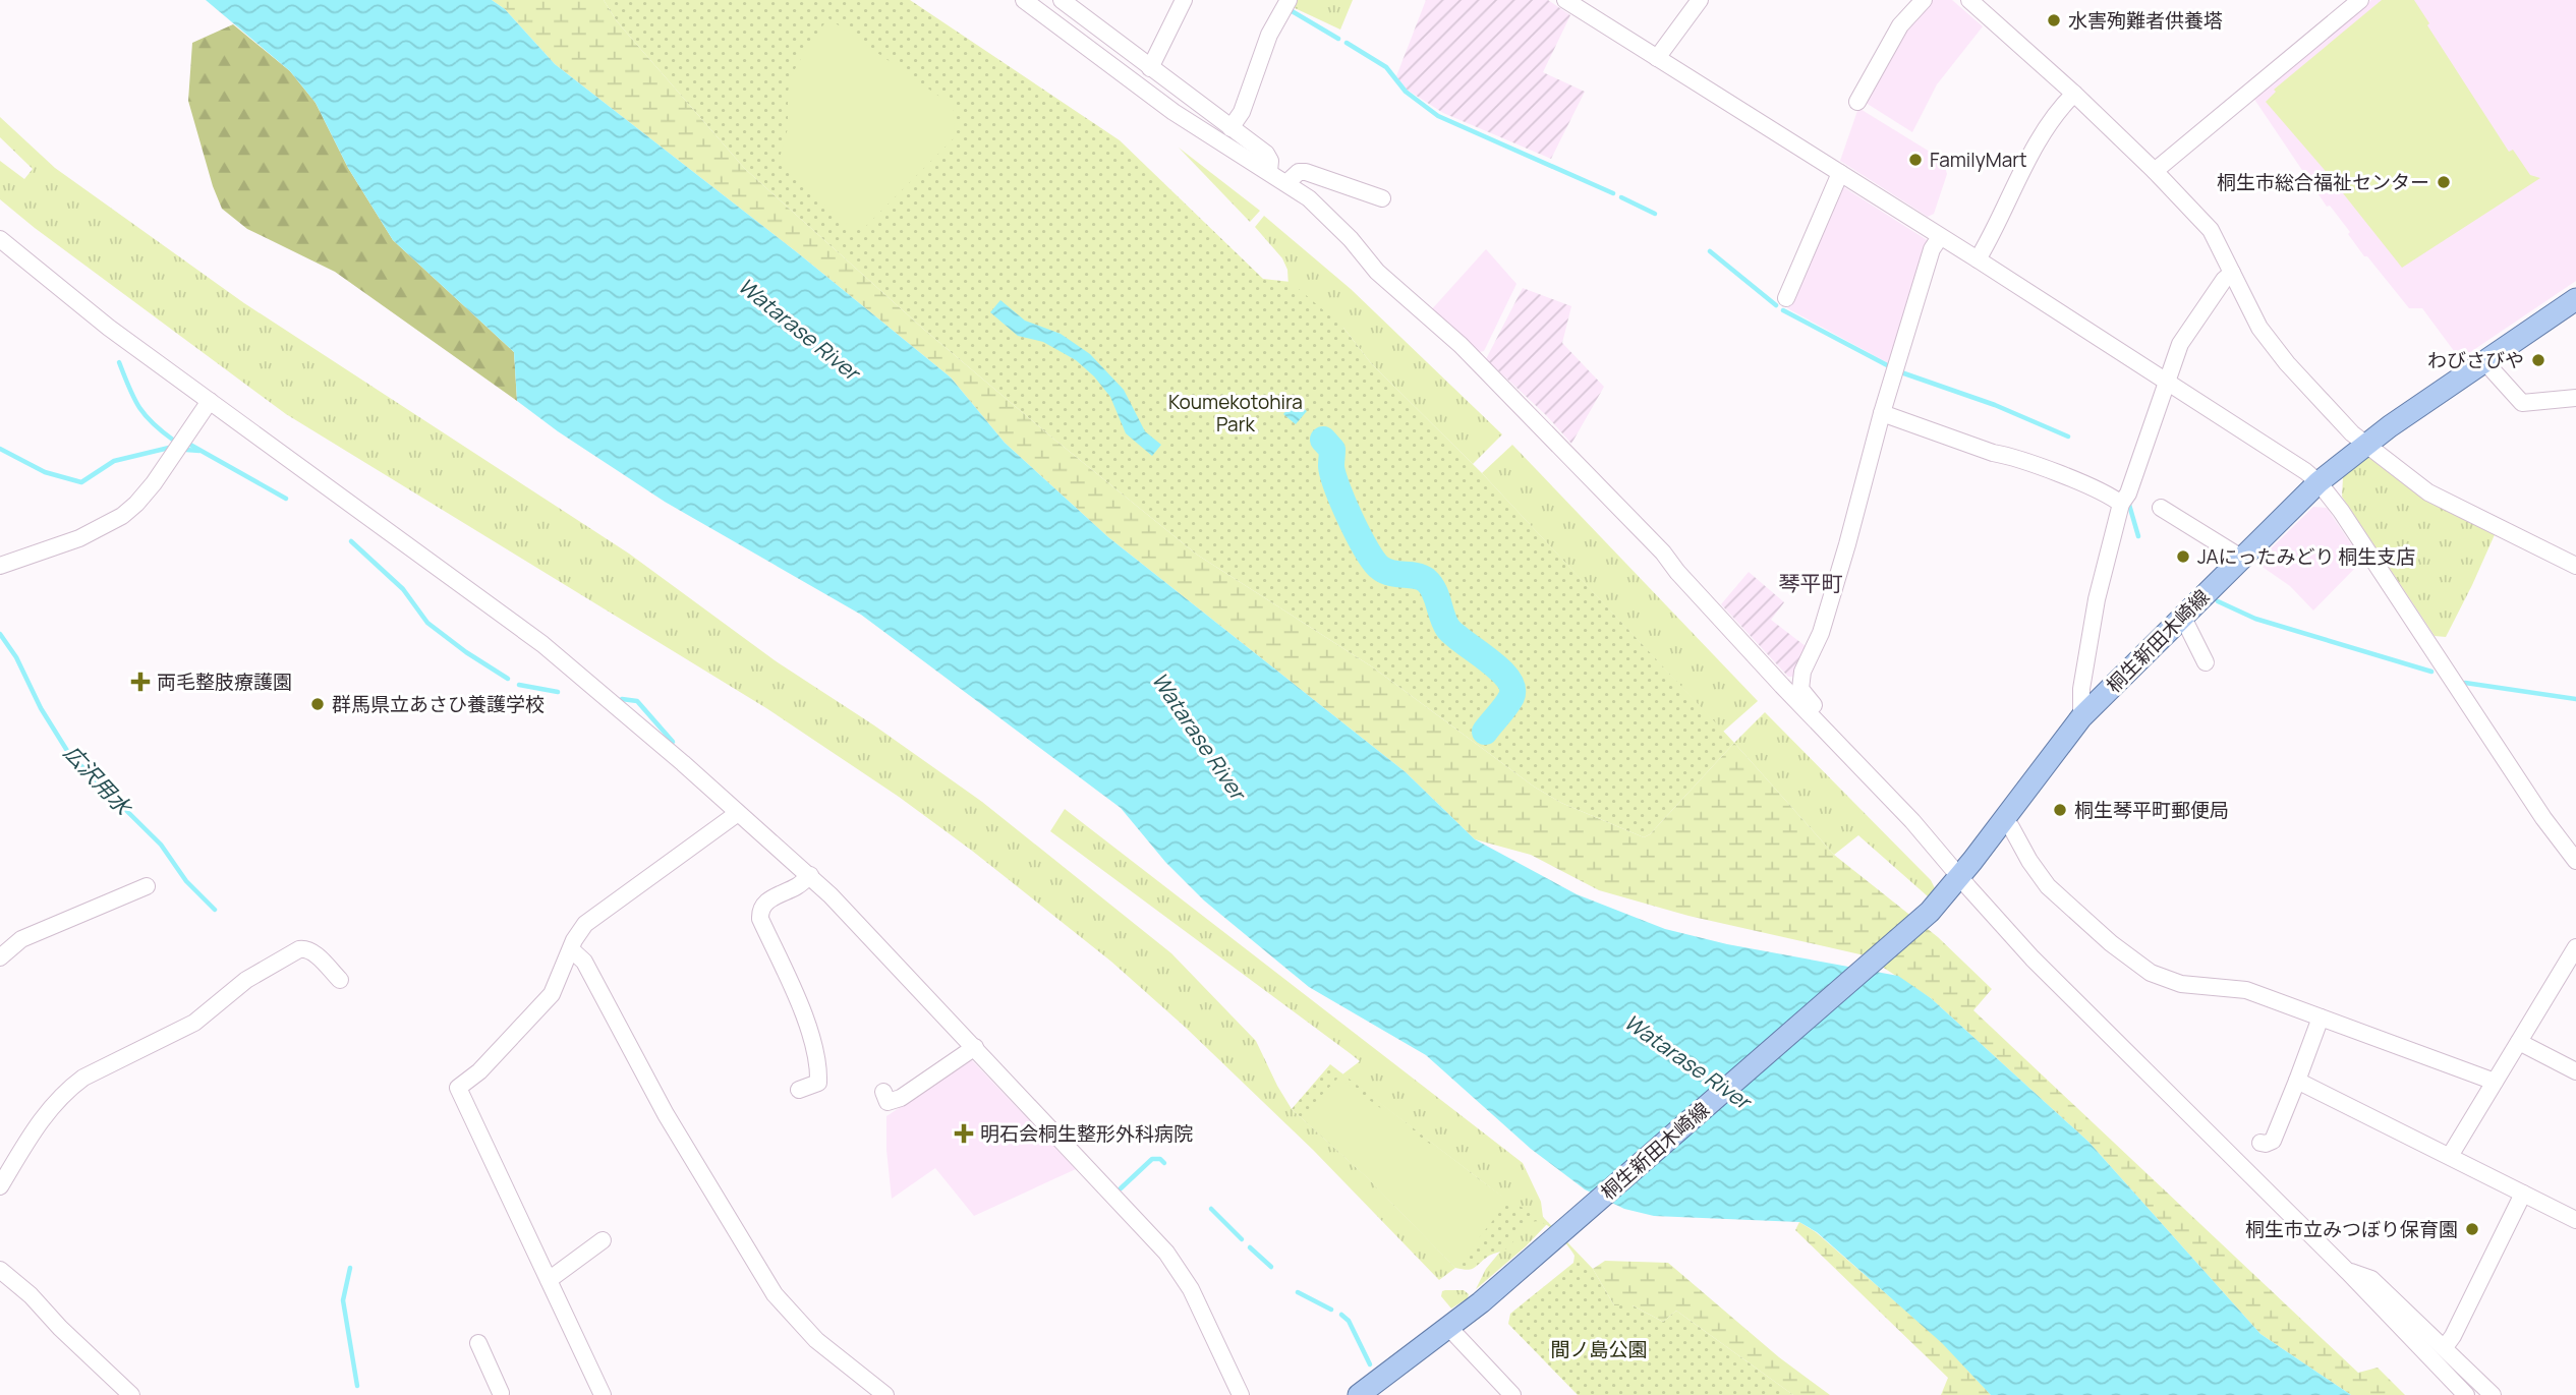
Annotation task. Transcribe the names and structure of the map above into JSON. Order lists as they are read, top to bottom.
{
  "streets": {
    "main road": ["桐生新田木崎線"]
  },
  "districts": ["琴平町"],
  "water": ["Watarase River", "広沢用水"],
  "parks": ["Koumekotohira Park", "間ノ島公園"],
  "places": {
    "other": [
      "水害殉難者供養塔",
      "FamilyMart",
      "桐生市総合福祉センター",
      "わびさびや",
      "JAにったみどり 桐生支店",
      "群馬県立あさひ養護学校",
      "桐生琴平町郵便局",
      "桐生市立みつぼり保育園"
    ],
    "health": ["両毛整肢療護園", "明石会桐生整形外科病院"]
  }
}
